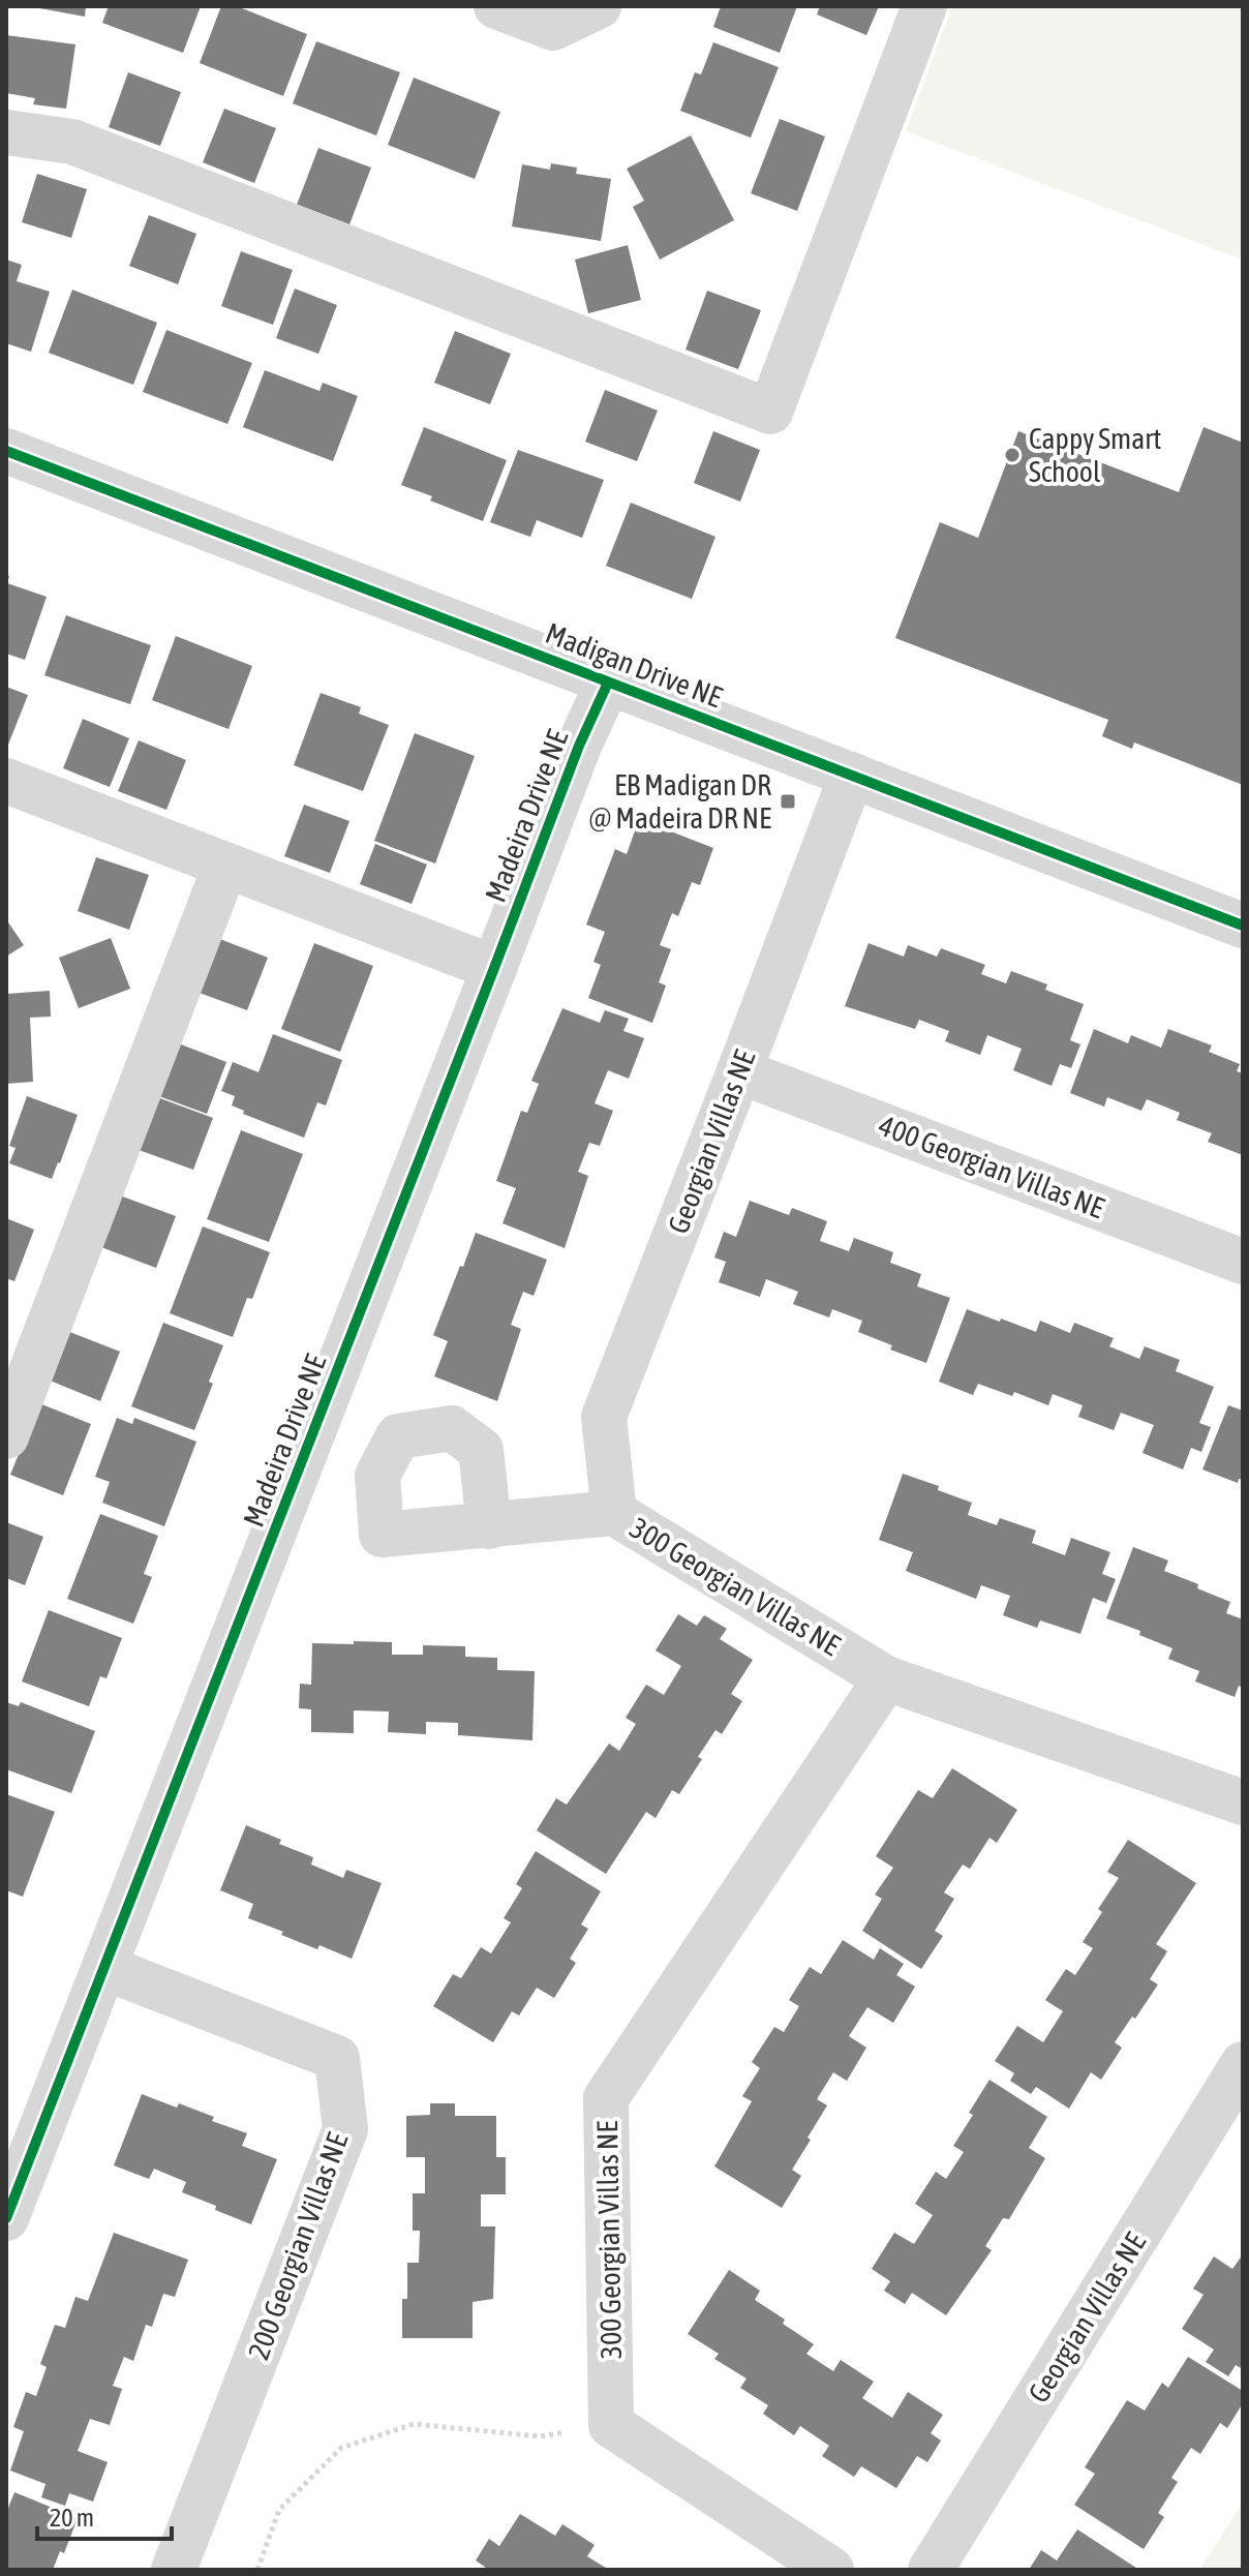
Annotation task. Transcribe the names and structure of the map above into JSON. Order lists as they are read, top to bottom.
{
  "streets": {
    "street": [
      "Madigan Drive NE",
      "Madeira Drive NE",
      "Georgian Villas NE",
      "400 Georgian Villas NE",
      "300 Georgian Villas NE",
      "200 Georgian Villas NE"
    ]
  },
  "crossings": [
    ["Madigan Drive NE", "Madeira Drive NE"],
    ["Madigan Drive NE", "Georgian Villas NE"],
    ["Madeira Drive NE", "200 Georgian Villas NE"],
    ["Georgian Villas NE", "400 Georgian Villas NE"],
    ["Georgian Villas NE", "300 Georgian Villas NE"]
  ],
  "places": {
    "other": ["Cappy Smart School"],
    "transit": ["EB Madigan DR @ Madeira DR NE"]
  },
  "scale_bar": "20 m"
}
